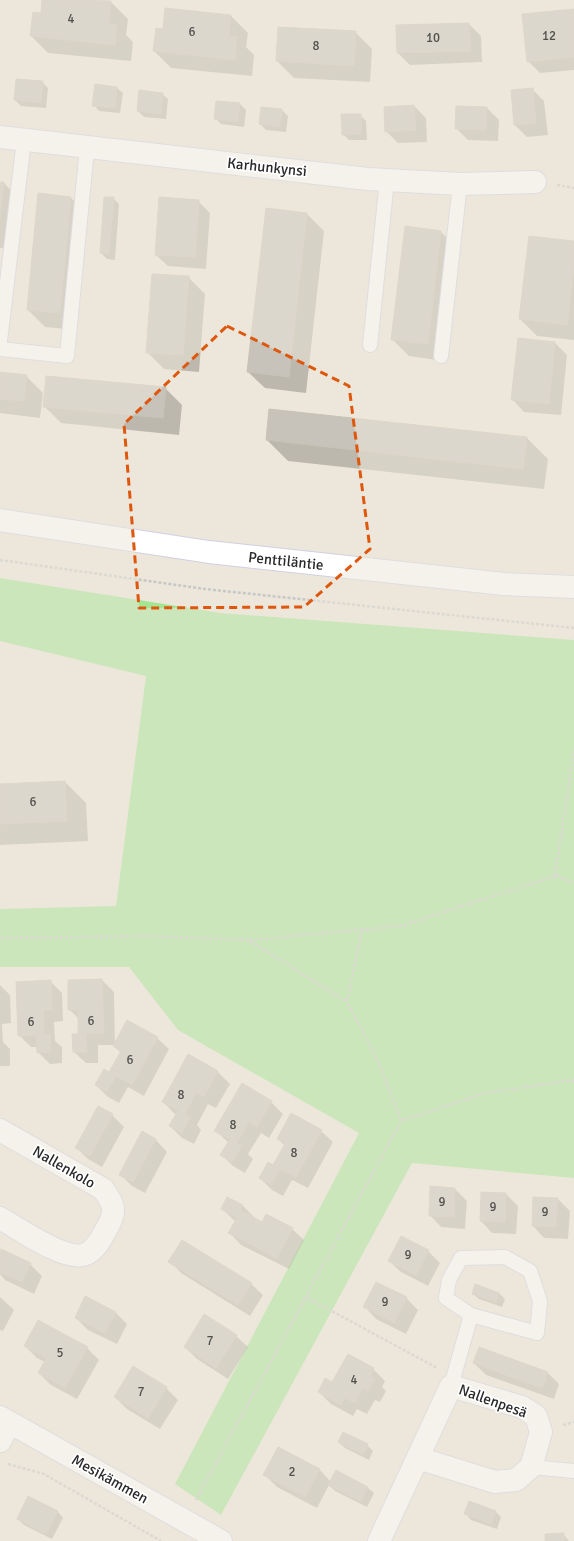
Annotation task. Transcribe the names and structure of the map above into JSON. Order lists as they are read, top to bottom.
{
  "streets": {
    "street": [
      "Karhunkynsi",
      "Penttiläntie",
      "Nallenkolo",
      "Nallenpesä",
      "Mesikämmen"
    ]
  },
  "house_numbers": [
    "4",
    "6",
    "12",
    "10",
    "8",
    "6",
    "6",
    "6",
    "6",
    "8",
    "8",
    "8",
    "9",
    "9",
    "9",
    "9",
    "9",
    "7",
    "5",
    "4",
    "7",
    "2"
  ]
}
